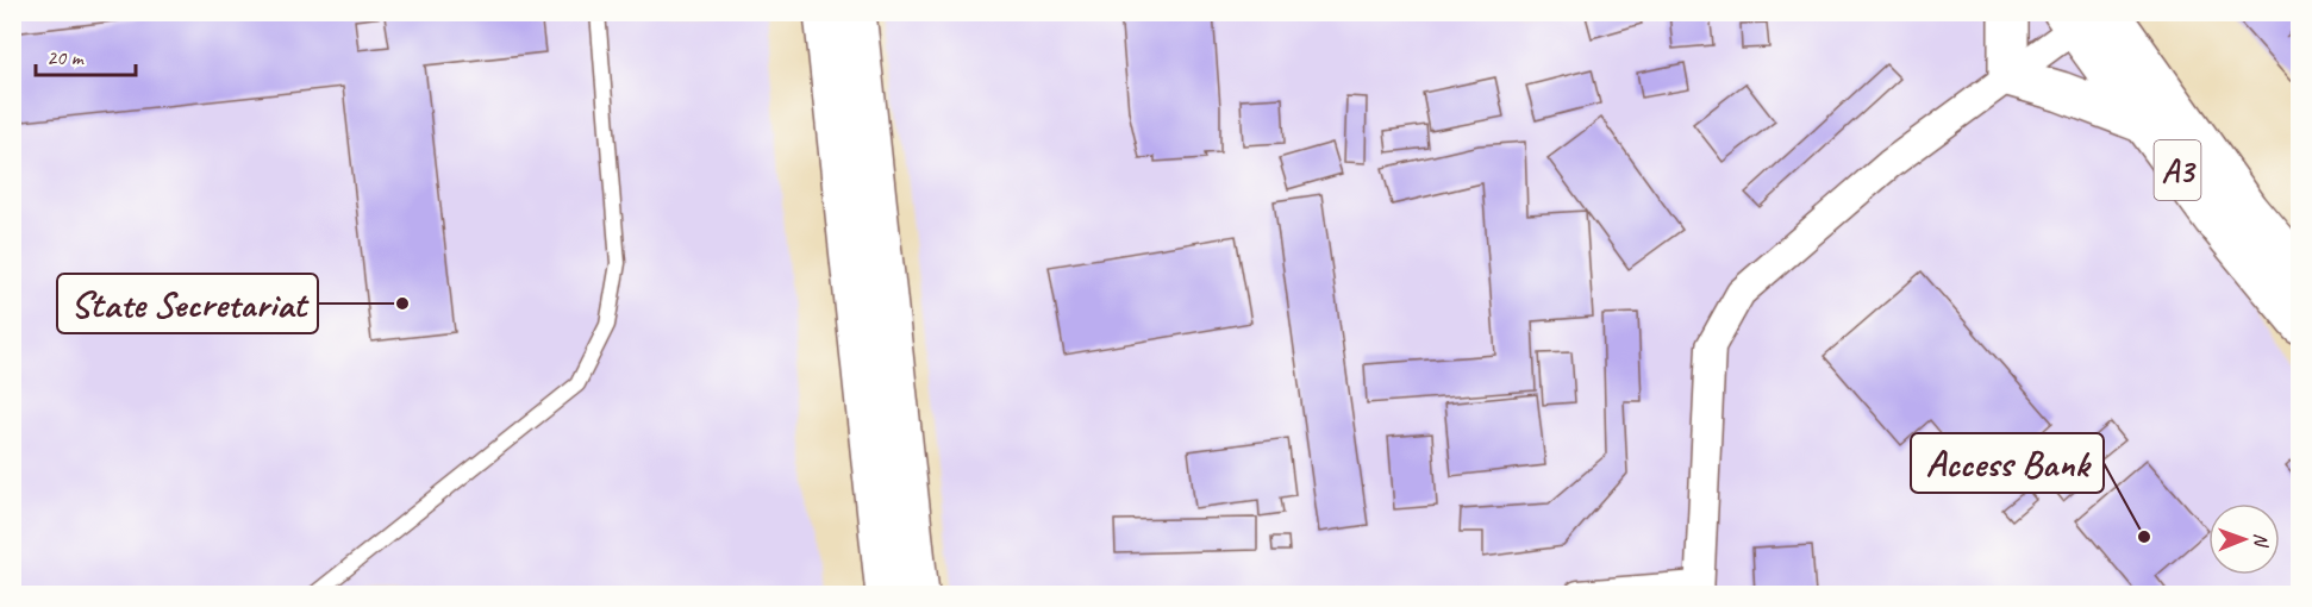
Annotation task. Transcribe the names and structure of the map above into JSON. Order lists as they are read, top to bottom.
{
  "streets": {
    "main road": ["A3"]
  },
  "places": ["State Secretariat", "Access Bank"],
  "scale_bar": "20 m",
  "north": "right"
}
